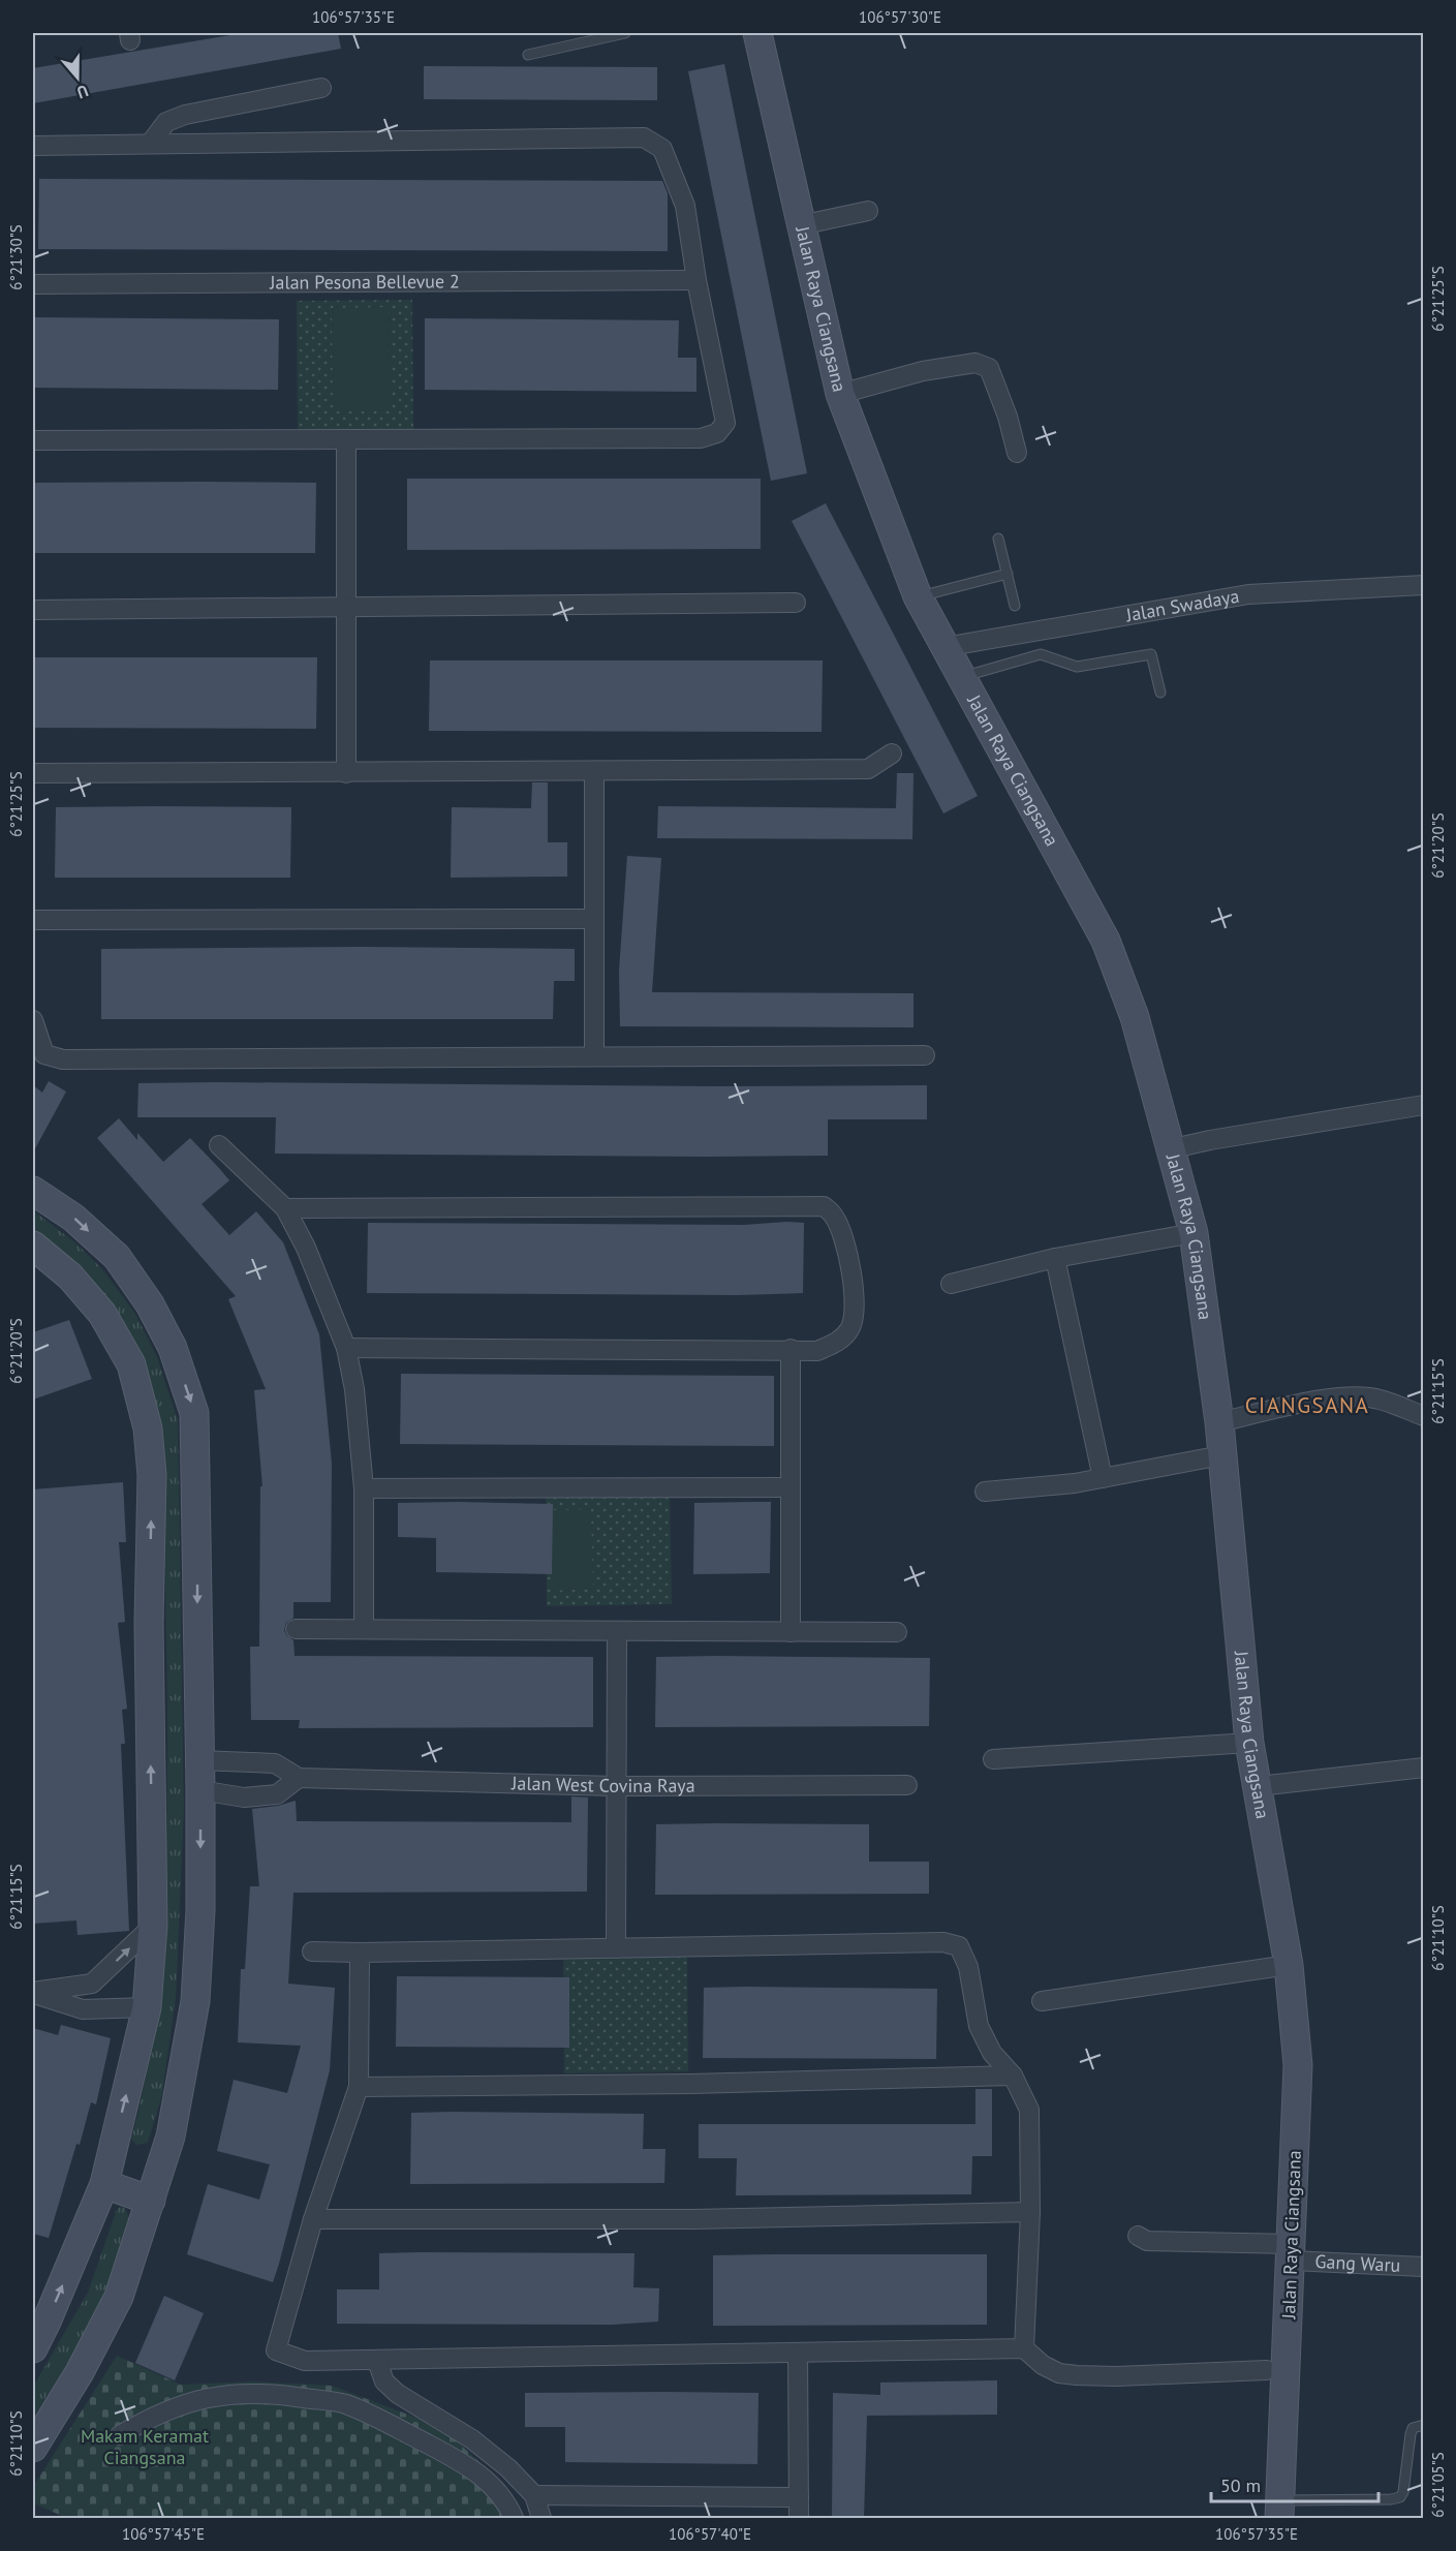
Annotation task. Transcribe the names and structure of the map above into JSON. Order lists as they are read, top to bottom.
{
  "streets": {
    "street": [
      "Jalan Pesona Bellevue 2",
      "Jalan Raya Ciangsana",
      "Jalan Swadaya",
      "Jalan West Covina Raya",
      "Gang Waru"
    ]
  },
  "crossings": [
    ["Jalan Raya Ciangsana", "Jalan Swadaya"],
    ["Jalan Raya Ciangsana", "Gang Waru"]
  ],
  "districts": ["CIANGSANA"],
  "parks": ["Makam Keramat Ciangsana"],
  "scale_bar": "50 m",
  "north": "bottom",
  "coordinates": [
    "106°57'35\"E",
    "106°57'30\"E",
    "6°21'30\"S",
    "6°21'25\"S",
    "6°21'20\"S",
    "6°21'15\"S",
    "6°21'10\"S",
    "6°21'05\"S",
    "106°57'45\"E",
    "106°57'40\"E"
  ]
}
